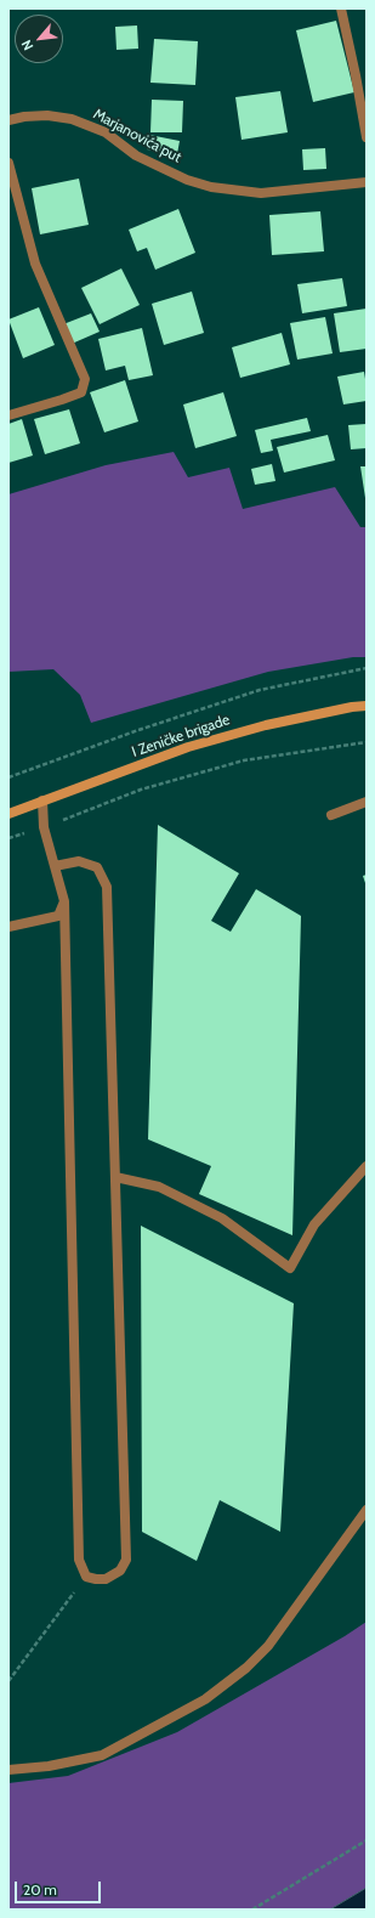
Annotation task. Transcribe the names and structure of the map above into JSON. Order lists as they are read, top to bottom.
{
  "streets": {
    "street": ["Marjanovića put", "I Zeničke brigade"]
  },
  "scale_bar": "20 m",
  "north": "bottom left"
}
